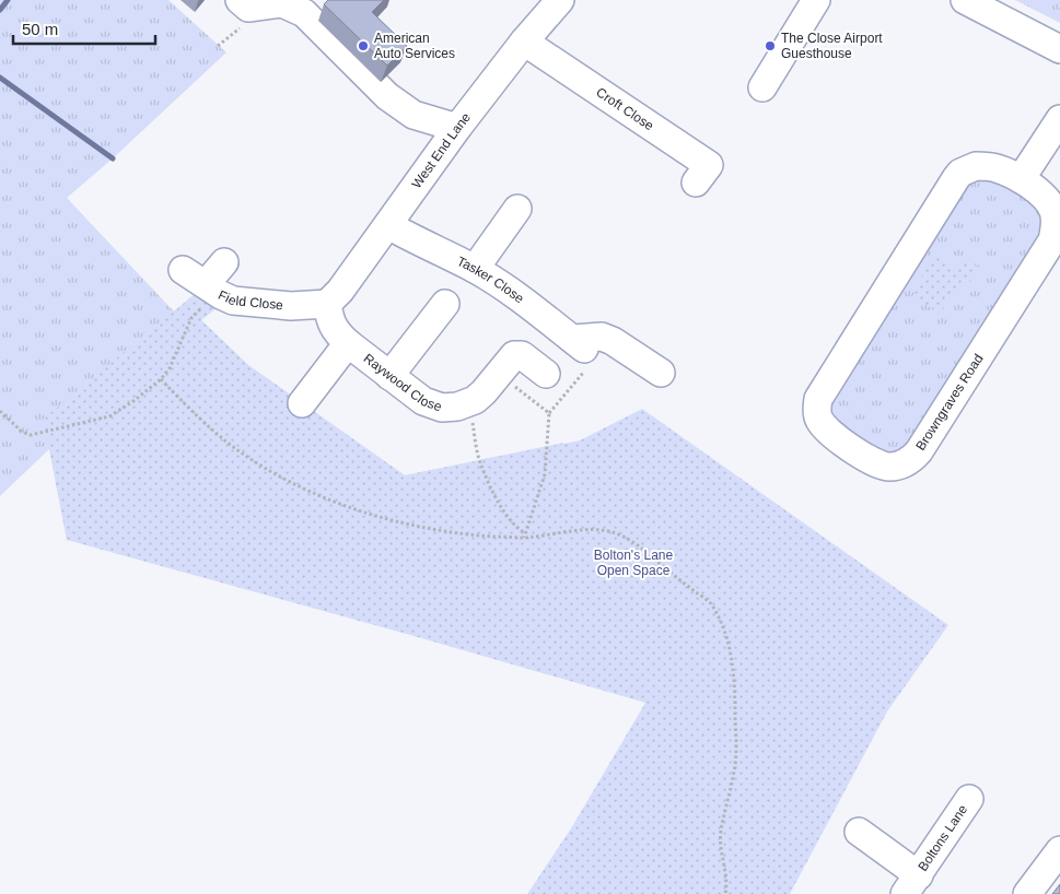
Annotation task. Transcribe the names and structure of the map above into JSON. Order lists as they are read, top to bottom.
{
  "streets": {
    "street": [
      "Croft Close",
      "West End Lane",
      "Tasker Close",
      "Field Close",
      "Raywood Close",
      "Browngraves Road",
      "Boltons Lane"
    ]
  },
  "crossings": [
    ["Croft Close", "West End Lane"],
    ["West End Lane", "Tasker Close"],
    ["West End Lane", "Field Close"],
    ["West End Lane", "Raywood Close"],
    ["Field Close", "Raywood Close"]
  ],
  "parks": ["Bolton's Lane Open Space"],
  "places": ["American Auto Services", "The Close Airport Guesthouse"],
  "scale_bar": "50 m"
}
